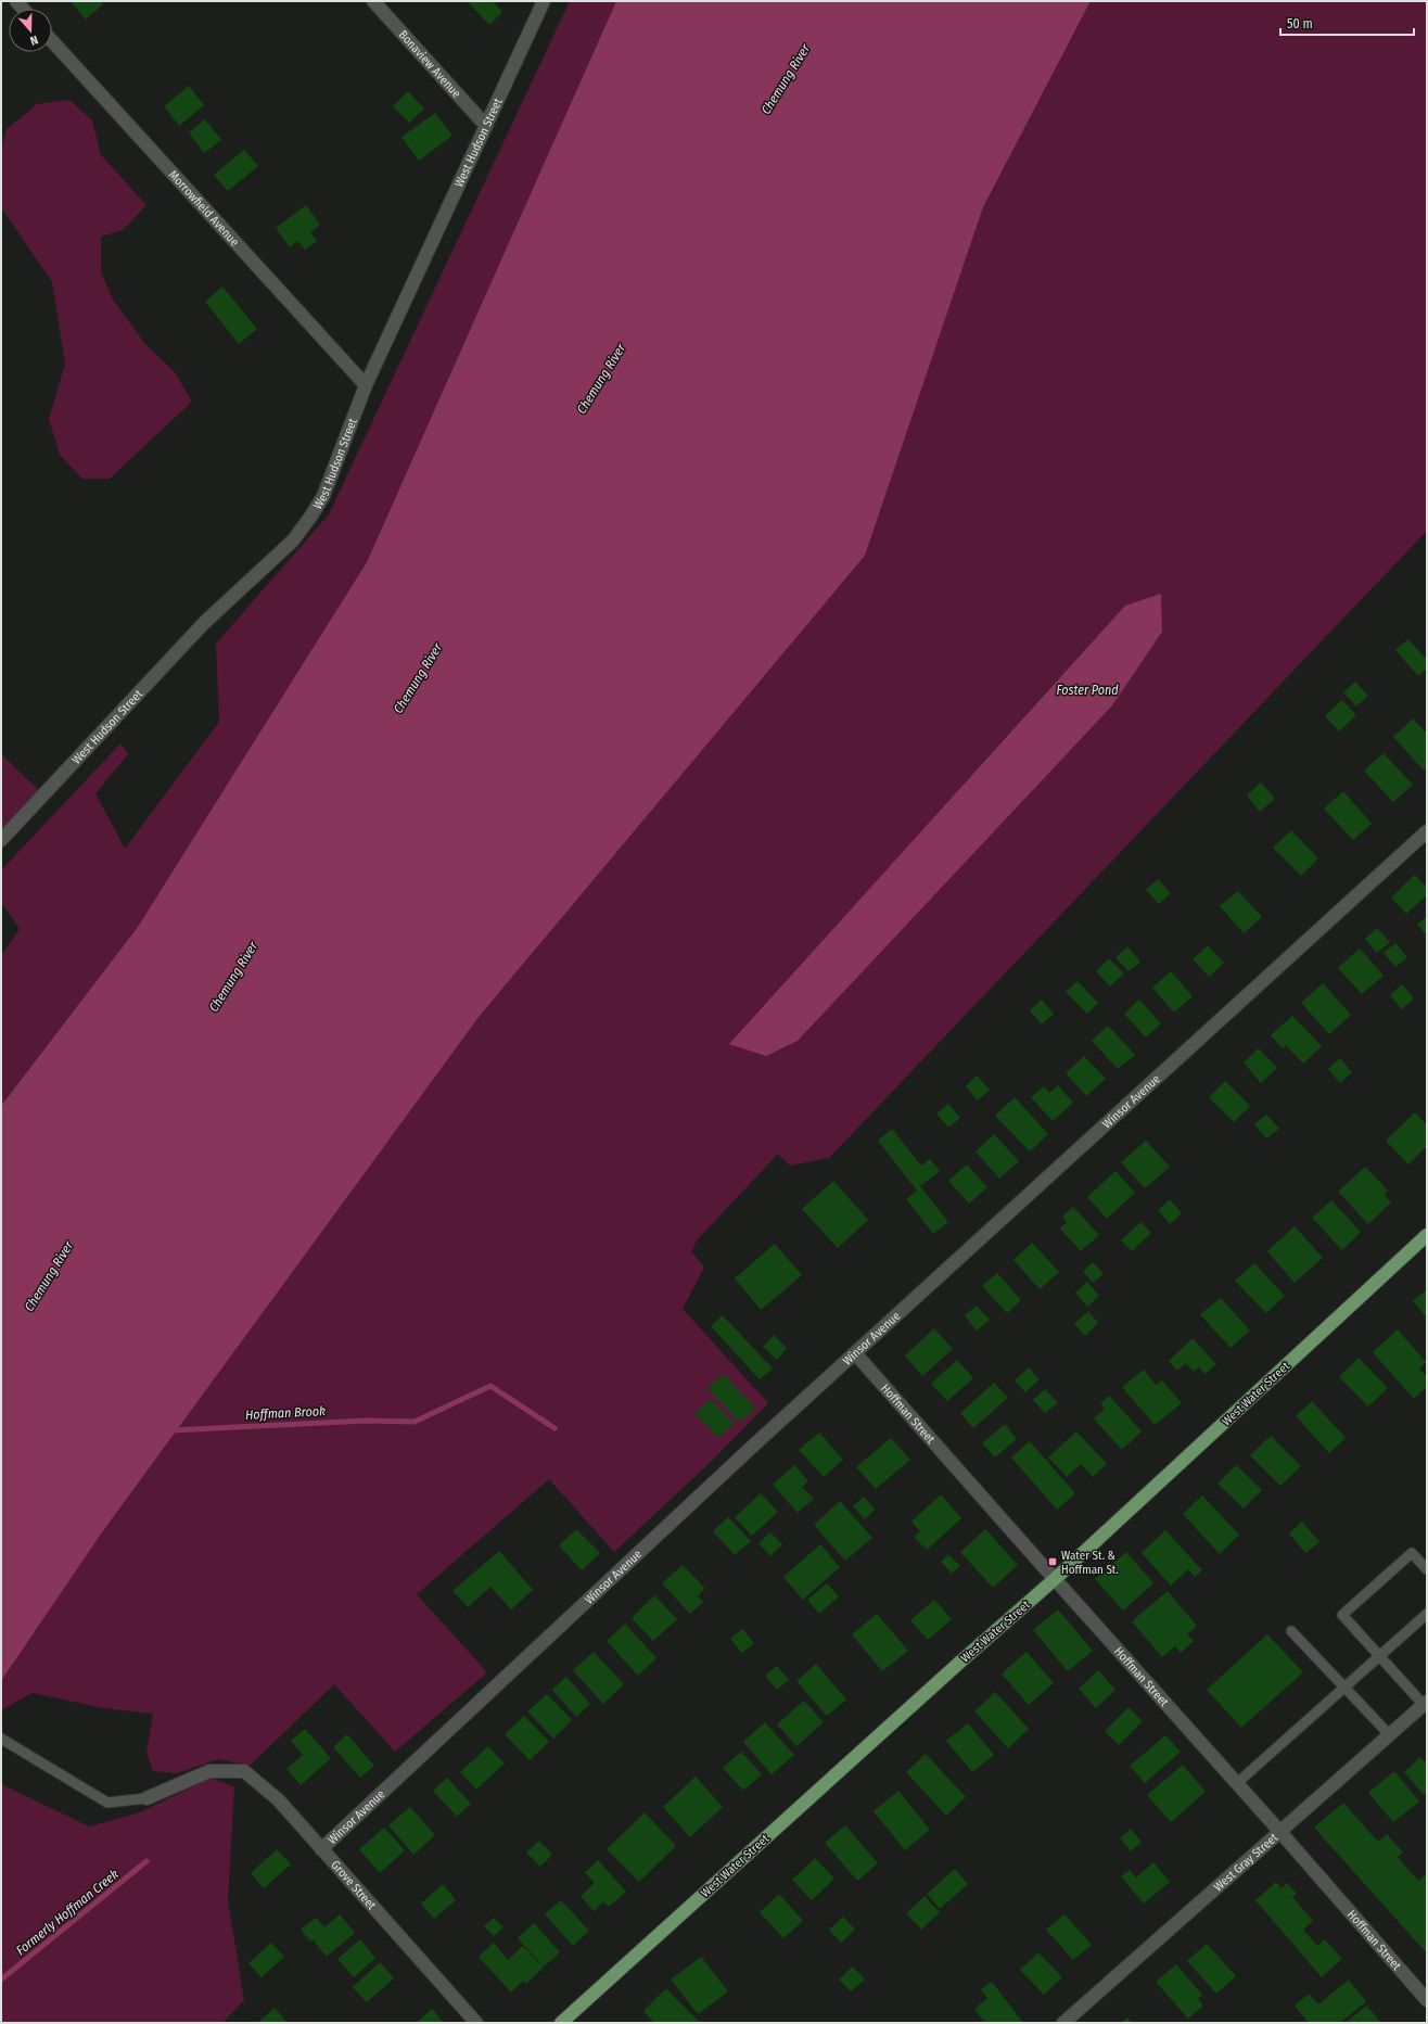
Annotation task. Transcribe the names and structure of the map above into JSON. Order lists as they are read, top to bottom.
{
  "streets": {
    "main road": ["West Water Street"],
    "street": [
      "Bonaview Avenue",
      "West Hudson Street",
      "Morrowfield Avenue",
      "Winsor Avenue",
      "Hoffman Street",
      "West Gray Street",
      "Grove Street"
    ]
  },
  "crossings": [
    ["Bonaview Avenue", "West Hudson Street"],
    ["West Hudson Street", "Morrowfield Avenue"],
    ["Winsor Avenue", "Hoffman Street"],
    ["Winsor Avenue", "Grove Street"],
    ["West Water Street", "Hoffman Street"],
    ["Hoffman Street", "West Gray Street"]
  ],
  "water": [
    "Chemung River",
    "Foster Pond",
    "Hoffman Brook",
    "Formerly Hoffman Creek"
  ],
  "places": {
    "transit": ["Water St. & Hoffman St."]
  },
  "scale_bar": "50 m",
  "north": "bottom"
}
